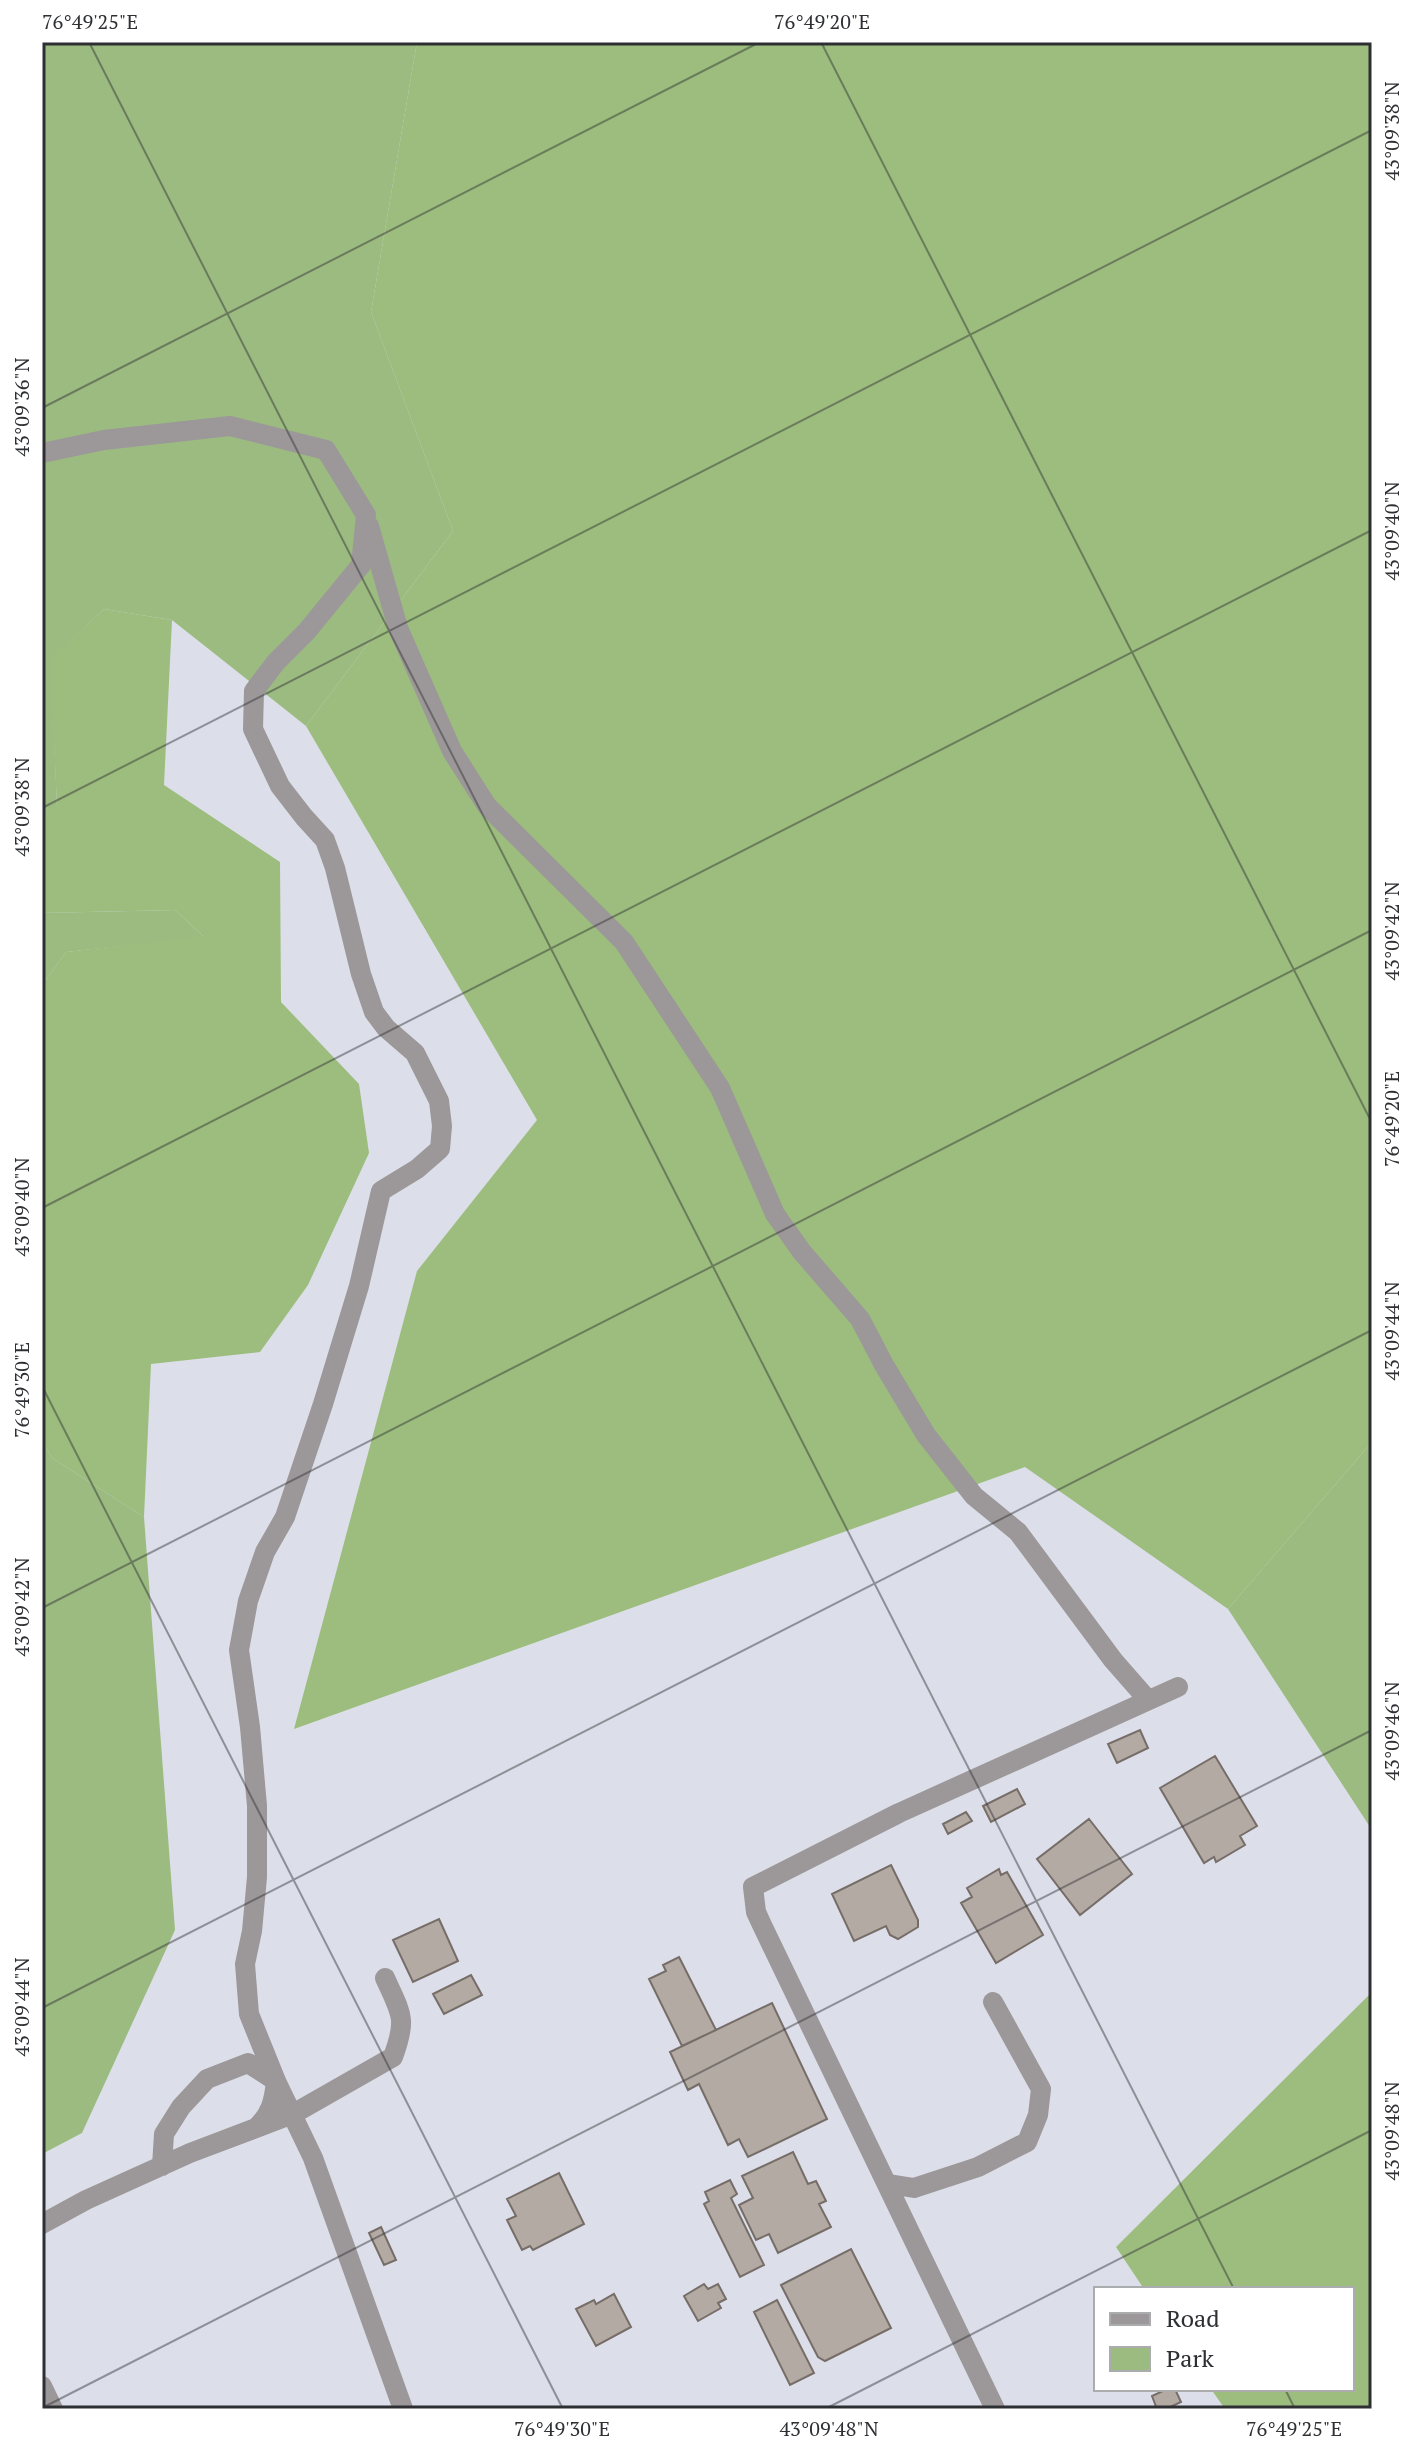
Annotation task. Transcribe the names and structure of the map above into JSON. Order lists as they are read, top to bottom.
{
  "legend": ["Road", "Park"],
  "coordinates": [
    "76°49'25\"E",
    "76°49'20\"E",
    "43°09'38\"N",
    "43°09'36\"N",
    "43°09'40\"N",
    "43°09'42\"N",
    "43°09'44\"N",
    "76°49'30\"E",
    "43°09'46\"N",
    "43°09'48\"N"
  ]
}
